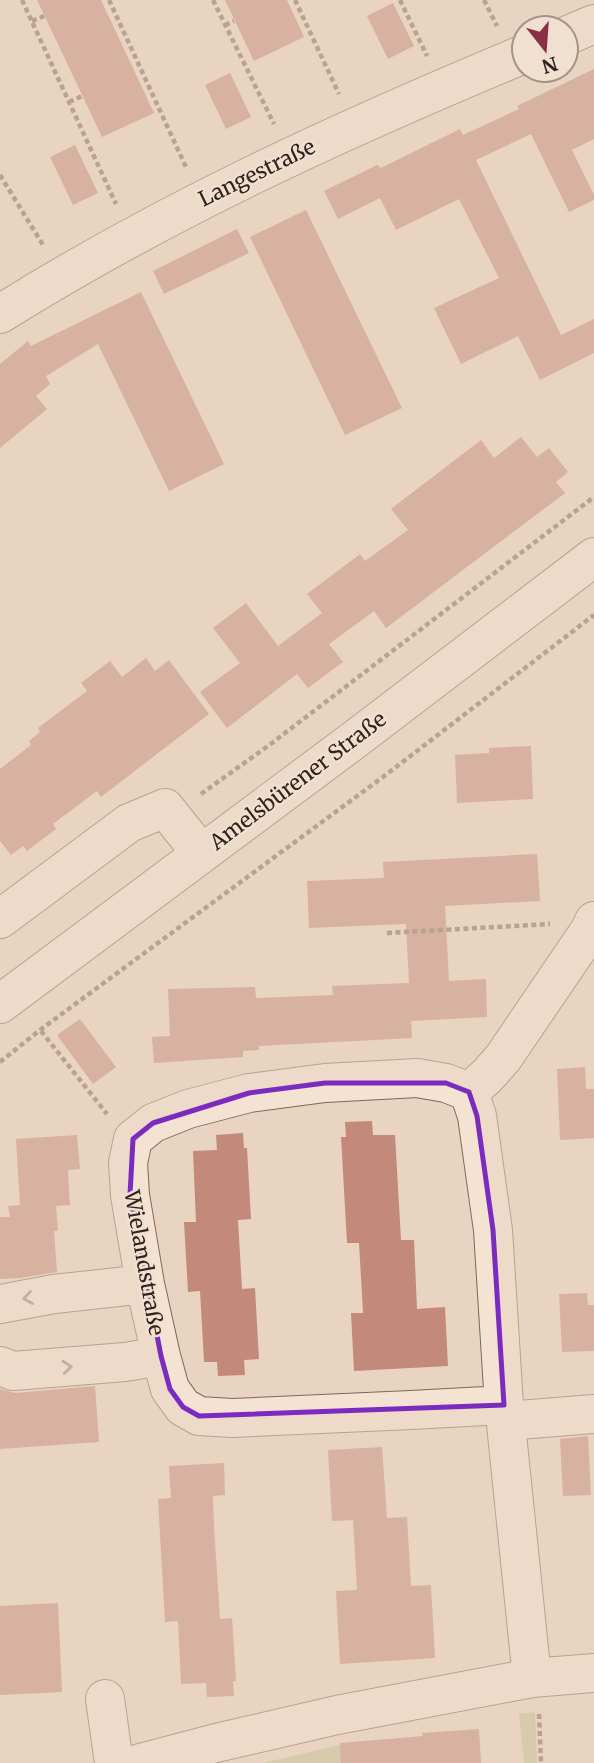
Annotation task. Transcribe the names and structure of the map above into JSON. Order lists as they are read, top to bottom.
{
  "streets": {
    "street": ["Langestraße", "Amelsbürener Straße", "Wielandstraße"]
  },
  "north": "bottom"
}
